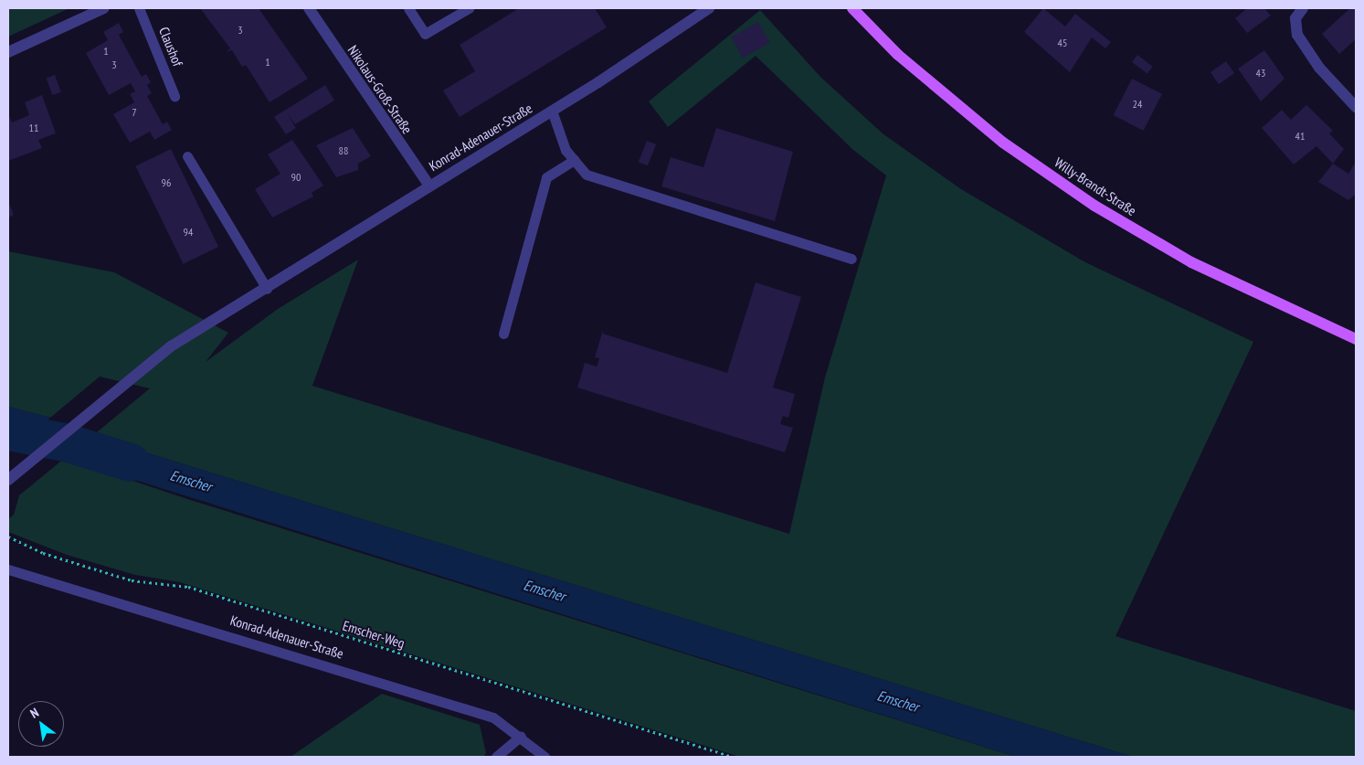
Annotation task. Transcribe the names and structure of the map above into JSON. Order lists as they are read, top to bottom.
{
  "streets": {
    "main road": ["Willy-Brandt-Straße"],
    "street": ["Nikolaus-Groß-Straße", "Konrad-Adenauer-Straße"],
    "lane": ["Claushof"],
    "path": ["Emscher-Weg"]
  },
  "crossings": [
    ["Nikolaus-Groß-Straße", "Konrad-Adenauer-Straße"]
  ],
  "water": ["Emscher"],
  "house_numbers": [
    "3",
    "45",
    "1",
    "1",
    "3",
    "43",
    "24",
    "7",
    "11",
    "41",
    "88",
    "90",
    "96",
    "94"
  ],
  "north": "top left"
}
